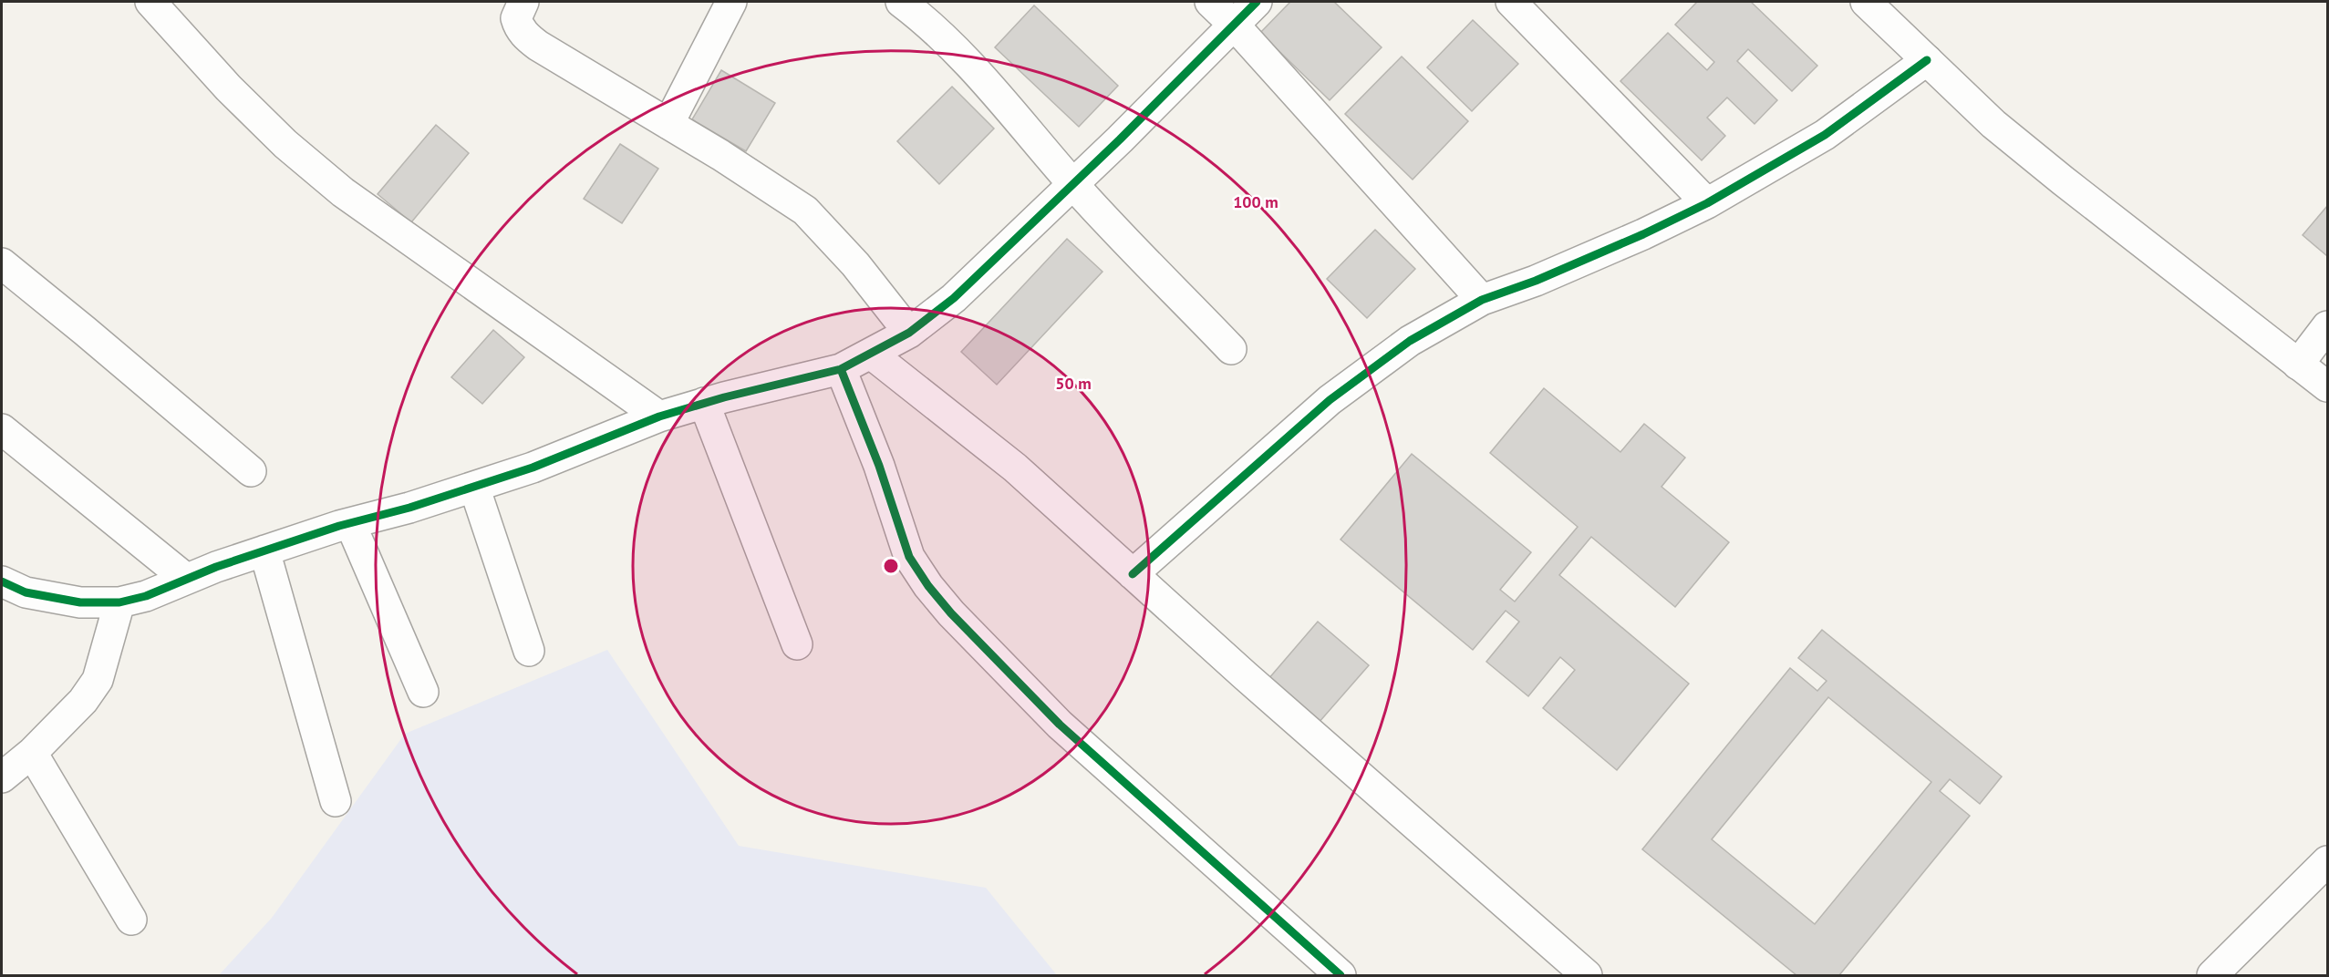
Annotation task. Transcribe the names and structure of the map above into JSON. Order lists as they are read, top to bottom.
{
  "rings": ["100 m", "50 m"]
}
